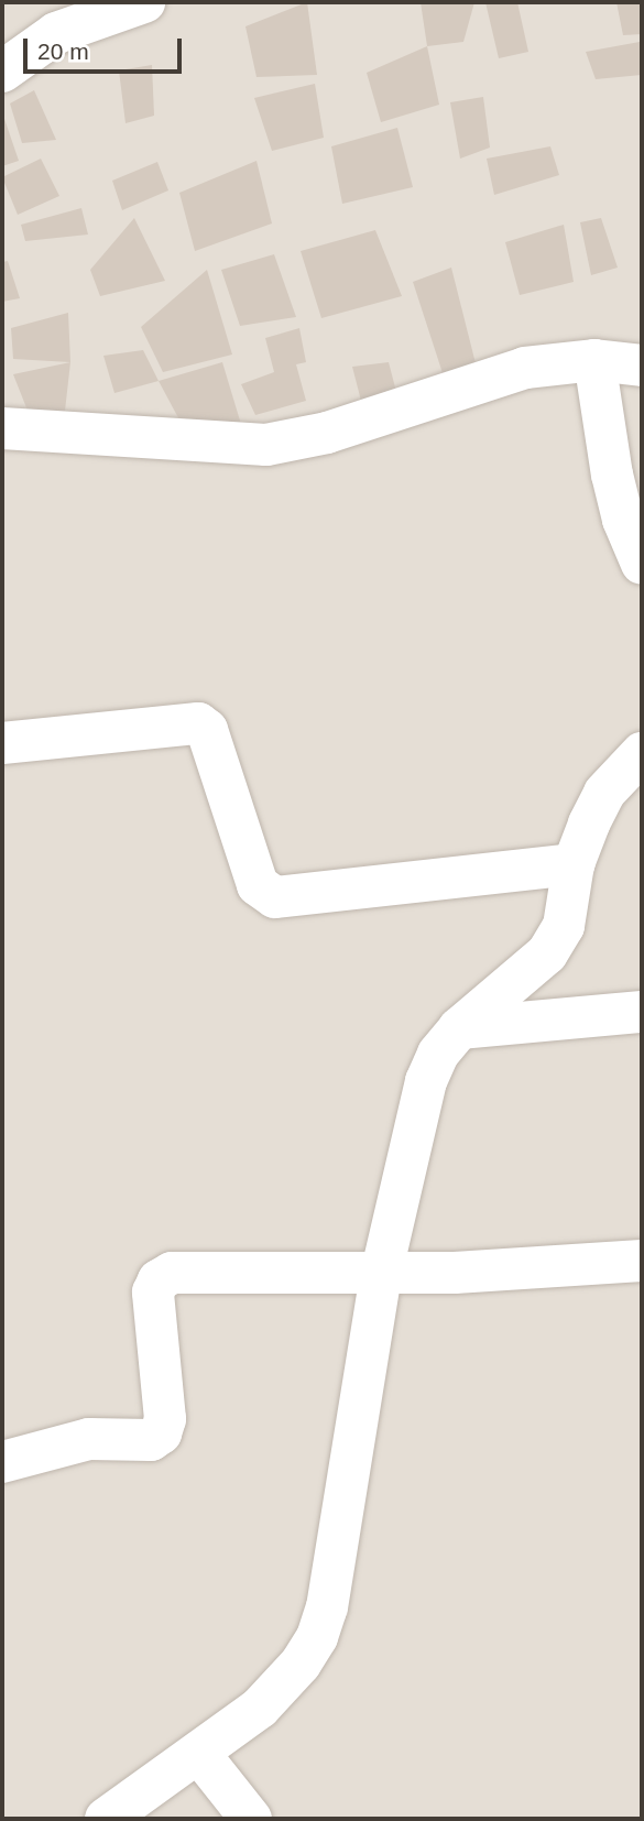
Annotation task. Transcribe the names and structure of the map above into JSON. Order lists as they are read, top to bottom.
{
  "scale_bar": "20 m"
}
